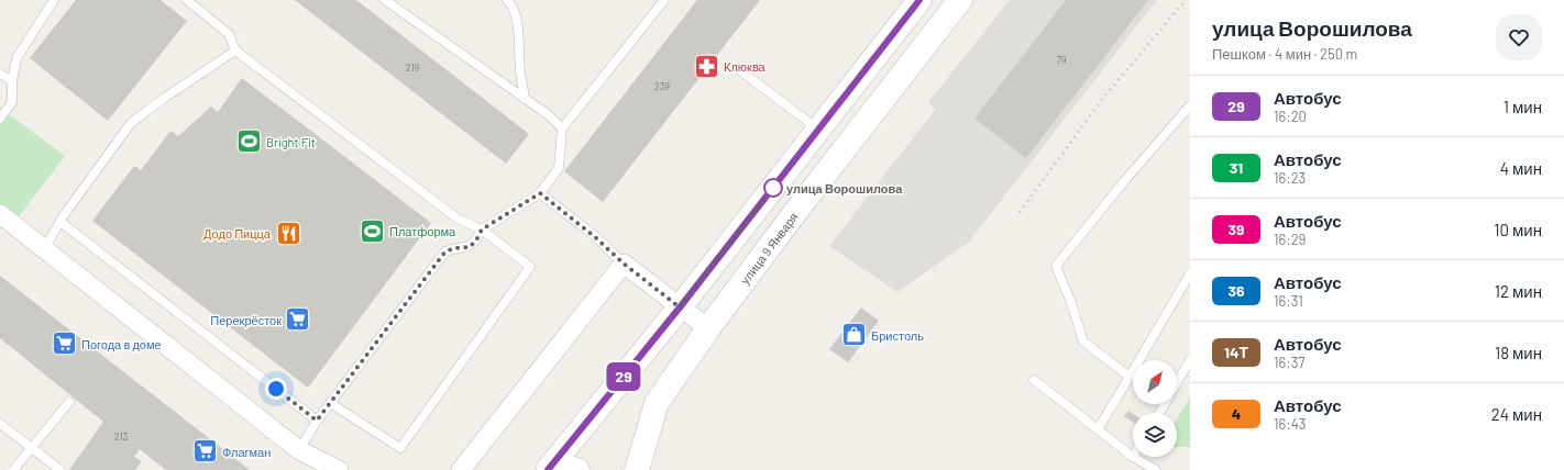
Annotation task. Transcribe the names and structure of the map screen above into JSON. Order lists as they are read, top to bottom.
{
  "streets": {
    "main road": ["улица 9 Января"]
  },
  "places": {
    "pharmacy": ["Клюква"],
    "sports": ["Bright Fit", "Платформа"],
    "other": ["улица Ворошилова"],
    "restaurant": ["Додо Пицца"],
    "supermarket": ["Перекрёсток", "Погода в доме", "Флагман"],
    "shop": ["Бристоль"]
  },
  "lines": ["bus line 29"],
  "house_numbers": [
    "79",
    "219",
    "239",
    "213"
  ],
  "north": "top right",
  "page": {
    "on_map": "29",
    "heading": ["улица Ворошилова", "Пешком · 4 мин · 250 m"],
    "list": [
      {
        "mark": "29",
        "name": "Автобус",
        "note": "16:20",
        "value": "1 мин"
      },
      {
        "mark": "31",
        "name": "Автобус",
        "note": "16:23",
        "value": "4 мин"
      },
      {
        "mark": "39",
        "name": "Автобус",
        "note": "16:29",
        "value": "10 мин"
      },
      {
        "mark": "36",
        "name": "Автобус",
        "note": "16:31",
        "value": "12 мин"
      },
      {
        "mark": "14Т",
        "name": "Автобус",
        "note": "16:37",
        "value": "18 мин"
      },
      {
        "mark": "4",
        "name": "Автобус",
        "note": "16:43",
        "value": "24 мин"
      }
    ]
  }
}
